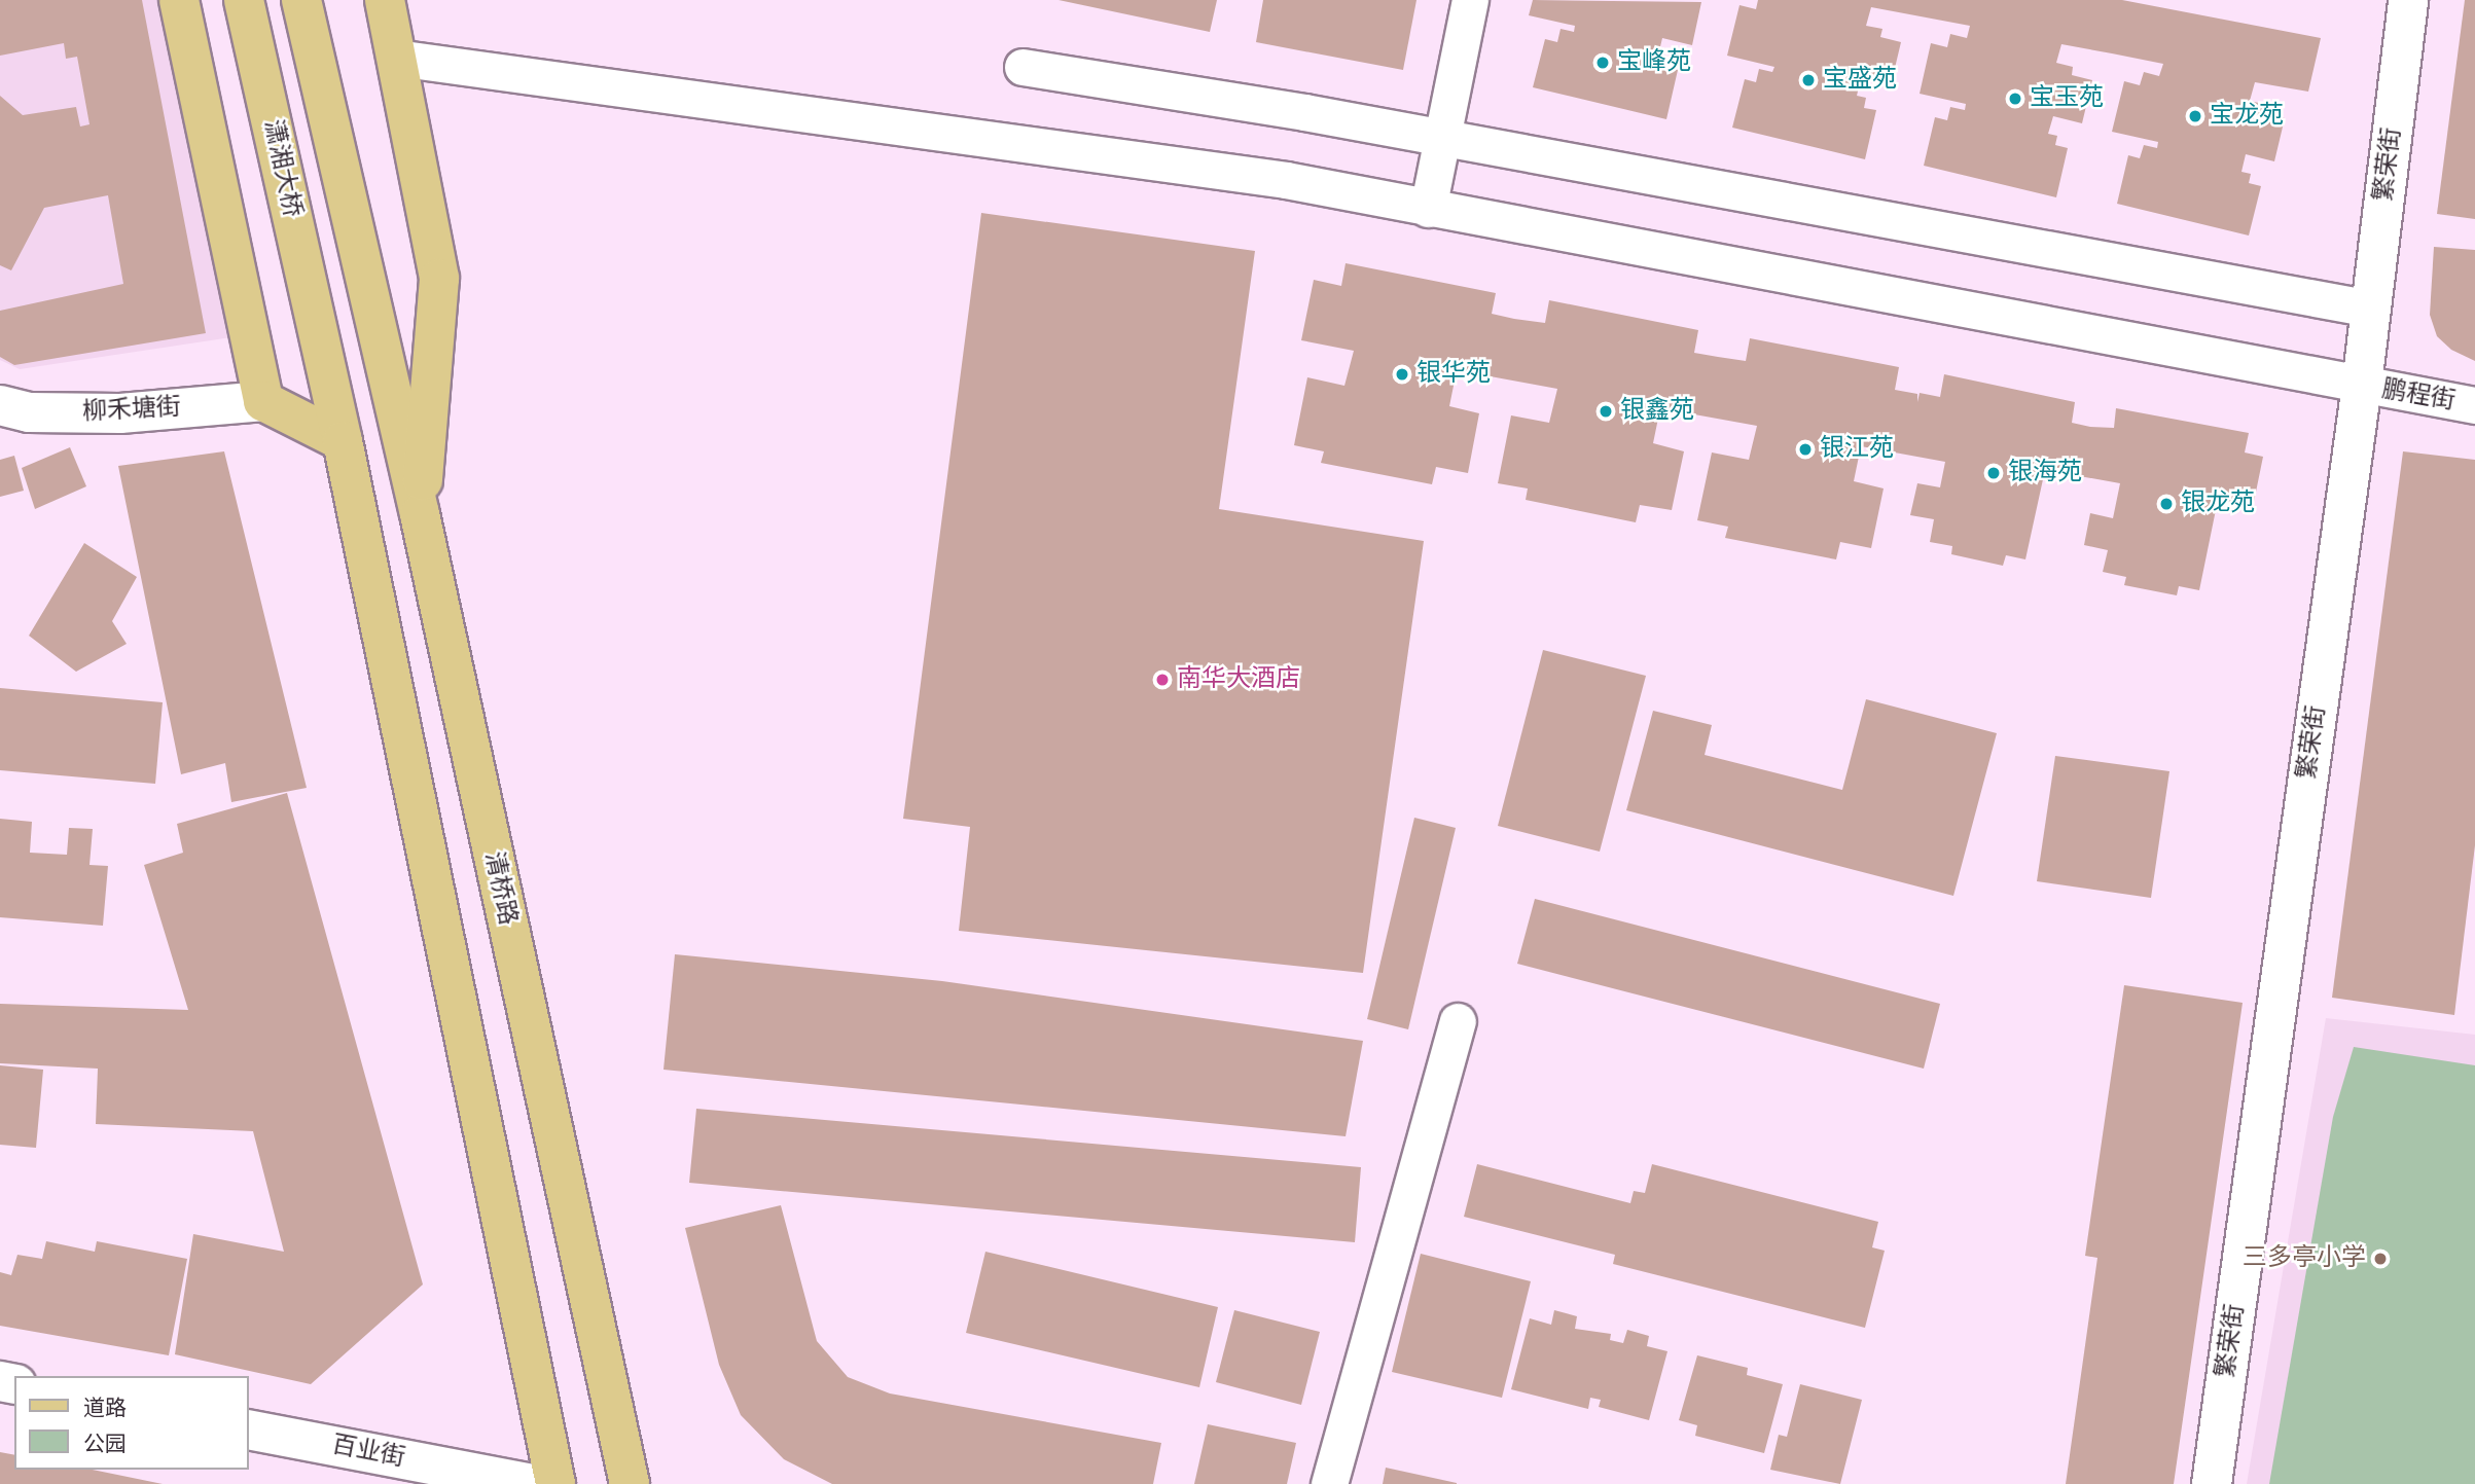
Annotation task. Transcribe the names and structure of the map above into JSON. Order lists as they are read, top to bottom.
{
  "streets": {
    "main road": ["潇湘大桥", "清桥路"],
    "street": [
      "繁荣街",
      "鹏程街",
      "柳禾塘街",
      "百业街"
    ]
  },
  "crossings": [
    ["繁荣街", "鹏程街"]
  ],
  "places": [
    "宝峰苑",
    "宝盛苑",
    "宝玉苑",
    "宝龙苑",
    "银华苑",
    "银鑫苑",
    "银江苑",
    "银海苑",
    "银龙苑",
    "南华大酒店",
    "三多亭小学"
  ],
  "legend": ["道路", "公园"]
}
